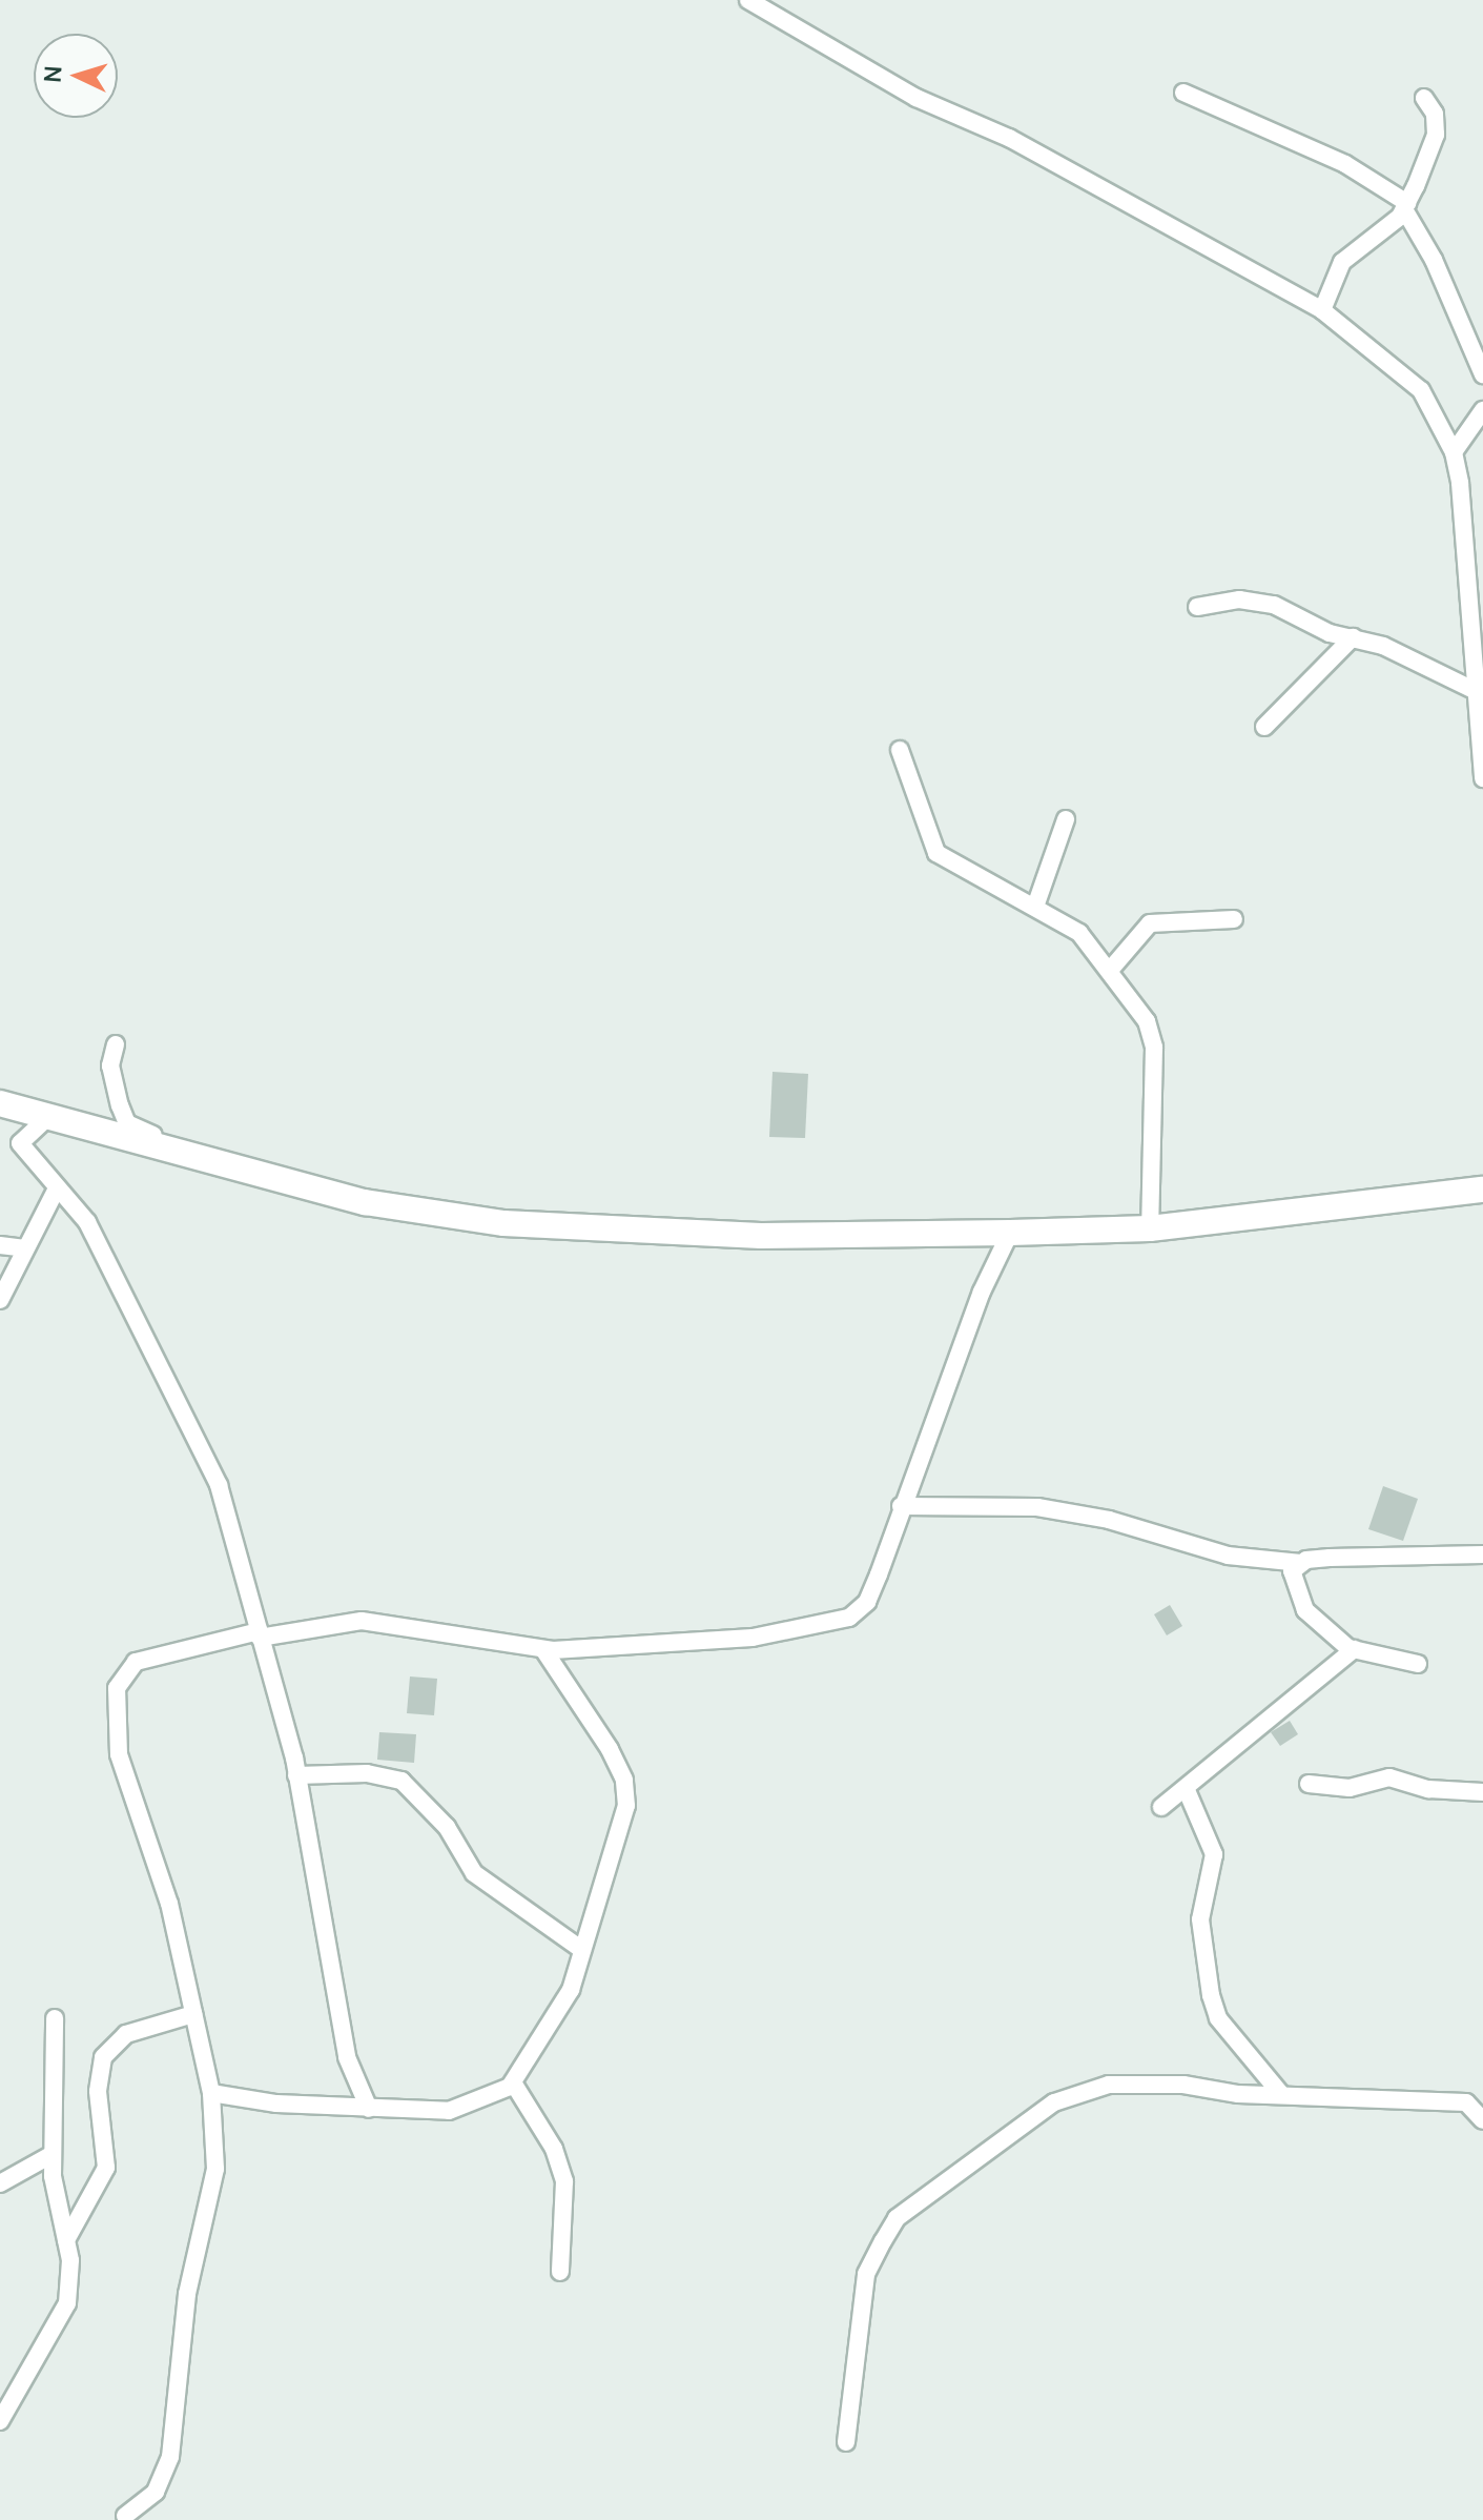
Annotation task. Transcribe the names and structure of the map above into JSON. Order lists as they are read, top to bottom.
{
  "north": "left"
}
